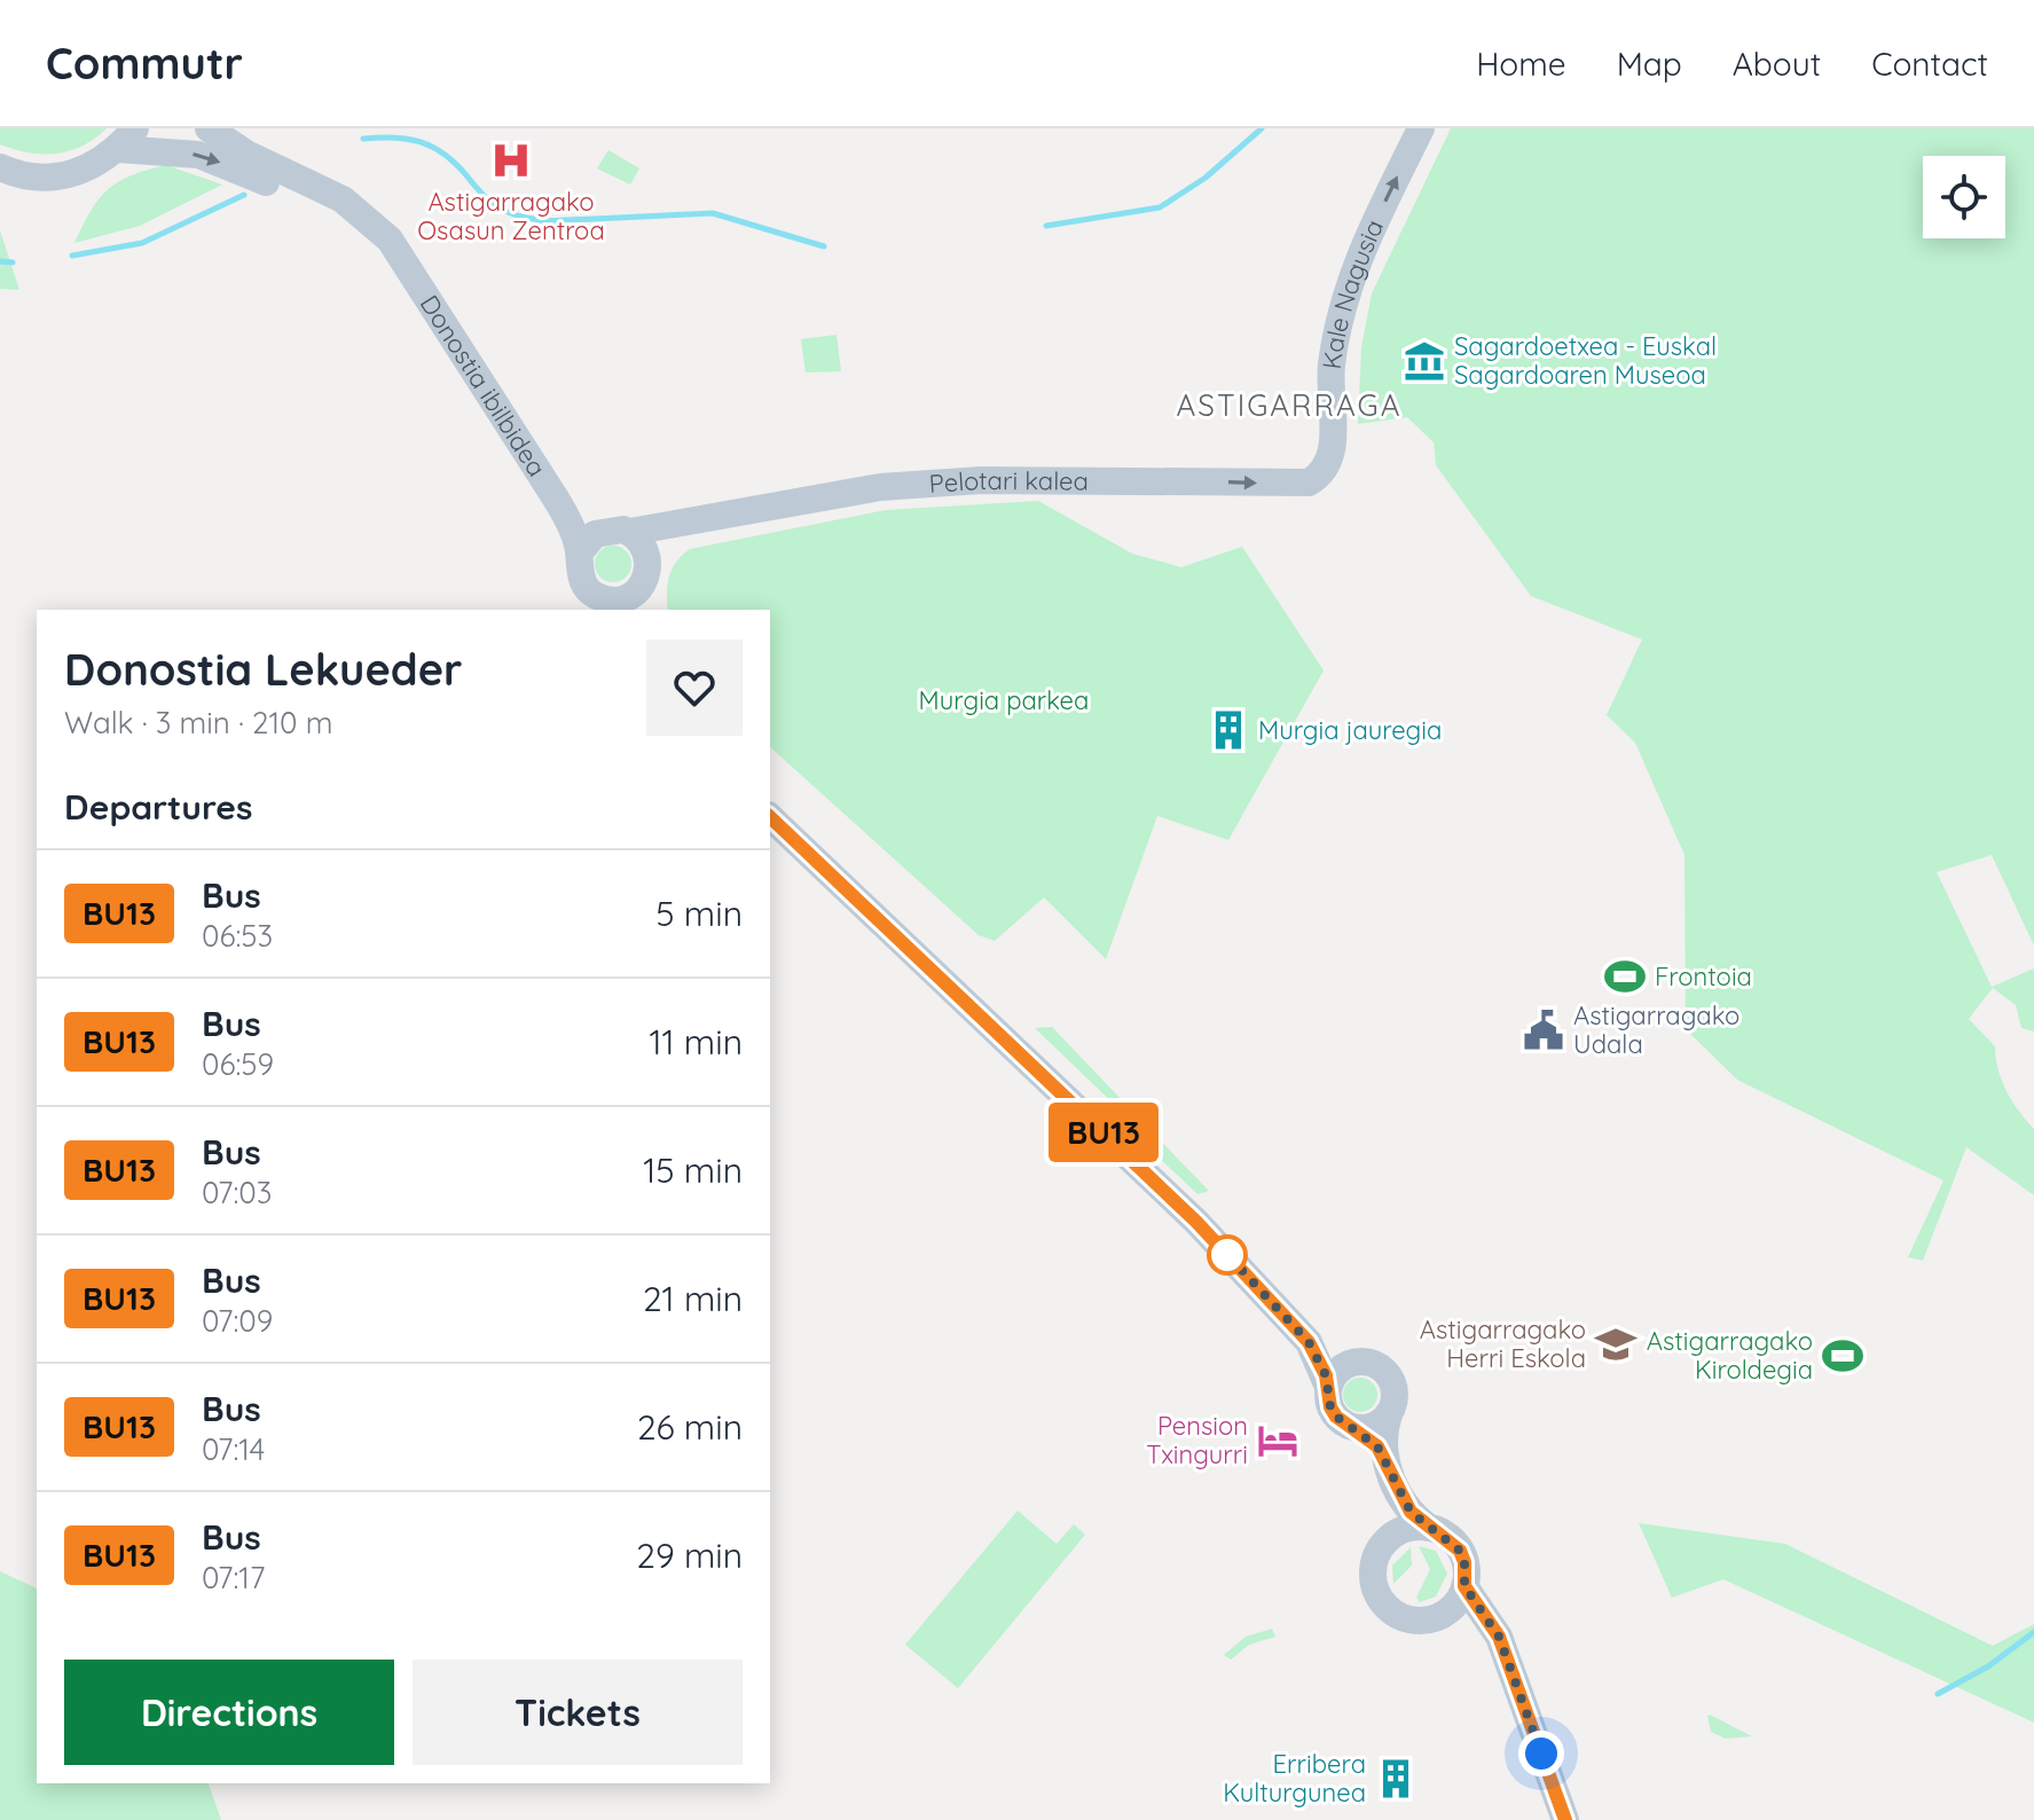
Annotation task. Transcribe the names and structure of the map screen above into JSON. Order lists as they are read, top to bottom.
{
  "streets": {
    "main road": ["Kale Nagusia", "Donostia ibilbidea", "Pelotari kalea"]
  },
  "crossings": [
    ["Kale Nagusia", "Pelotari kalea"],
    ["Donostia ibilbidea", "Pelotari kalea"]
  ],
  "one_way": ["Kale Nagusia", "Pelotari kalea"],
  "districts": ["ASTIGARRAGA"],
  "parks": ["Murgia parkea"],
  "places": {
    "hospital": ["Astigarragako Osasun Zentroa"],
    "museum": ["Sagardoetxea - Euskal Sagardoaren Museoa"],
    "building": ["Murgia jauregia", "Erribera Kulturgunea"],
    "sports": ["Frontoia", "Astigarragako Kiroldegia"],
    "public building": ["Astigarragako Udala"],
    "school or university": ["Astigarragako Herri Eskola"],
    "hotel": ["Pension Txingurri"]
  },
  "lines": ["bus line BU13"],
  "page": {
    "header": "Commutr",
    "nav": [
      "Home",
      "Map",
      "About",
      "Contact"
    ],
    "on_map": "BU13",
    "heading": [
      ["Donostia Lekueder", "Walk · 3 min · 210 m"],
      "Departures"
    ],
    "list": [
      {
        "mark": "BU13",
        "name": "Bus",
        "note": "06:53",
        "value": "5 min"
      },
      {
        "mark": "BU13",
        "name": "Bus",
        "note": "06:59",
        "value": "11 min"
      },
      {
        "mark": "BU13",
        "name": "Bus",
        "note": "07:03",
        "value": "15 min"
      },
      {
        "mark": "BU13",
        "name": "Bus",
        "note": "07:09",
        "value": "21 min"
      },
      {
        "mark": "BU13",
        "name": "Bus",
        "note": "07:14",
        "value": "26 min"
      },
      {
        "mark": "BU13",
        "name": "Bus",
        "note": "07:17",
        "value": "29 min"
      }
    ],
    "buttons": ["Directions", "Tickets"]
  }
}
